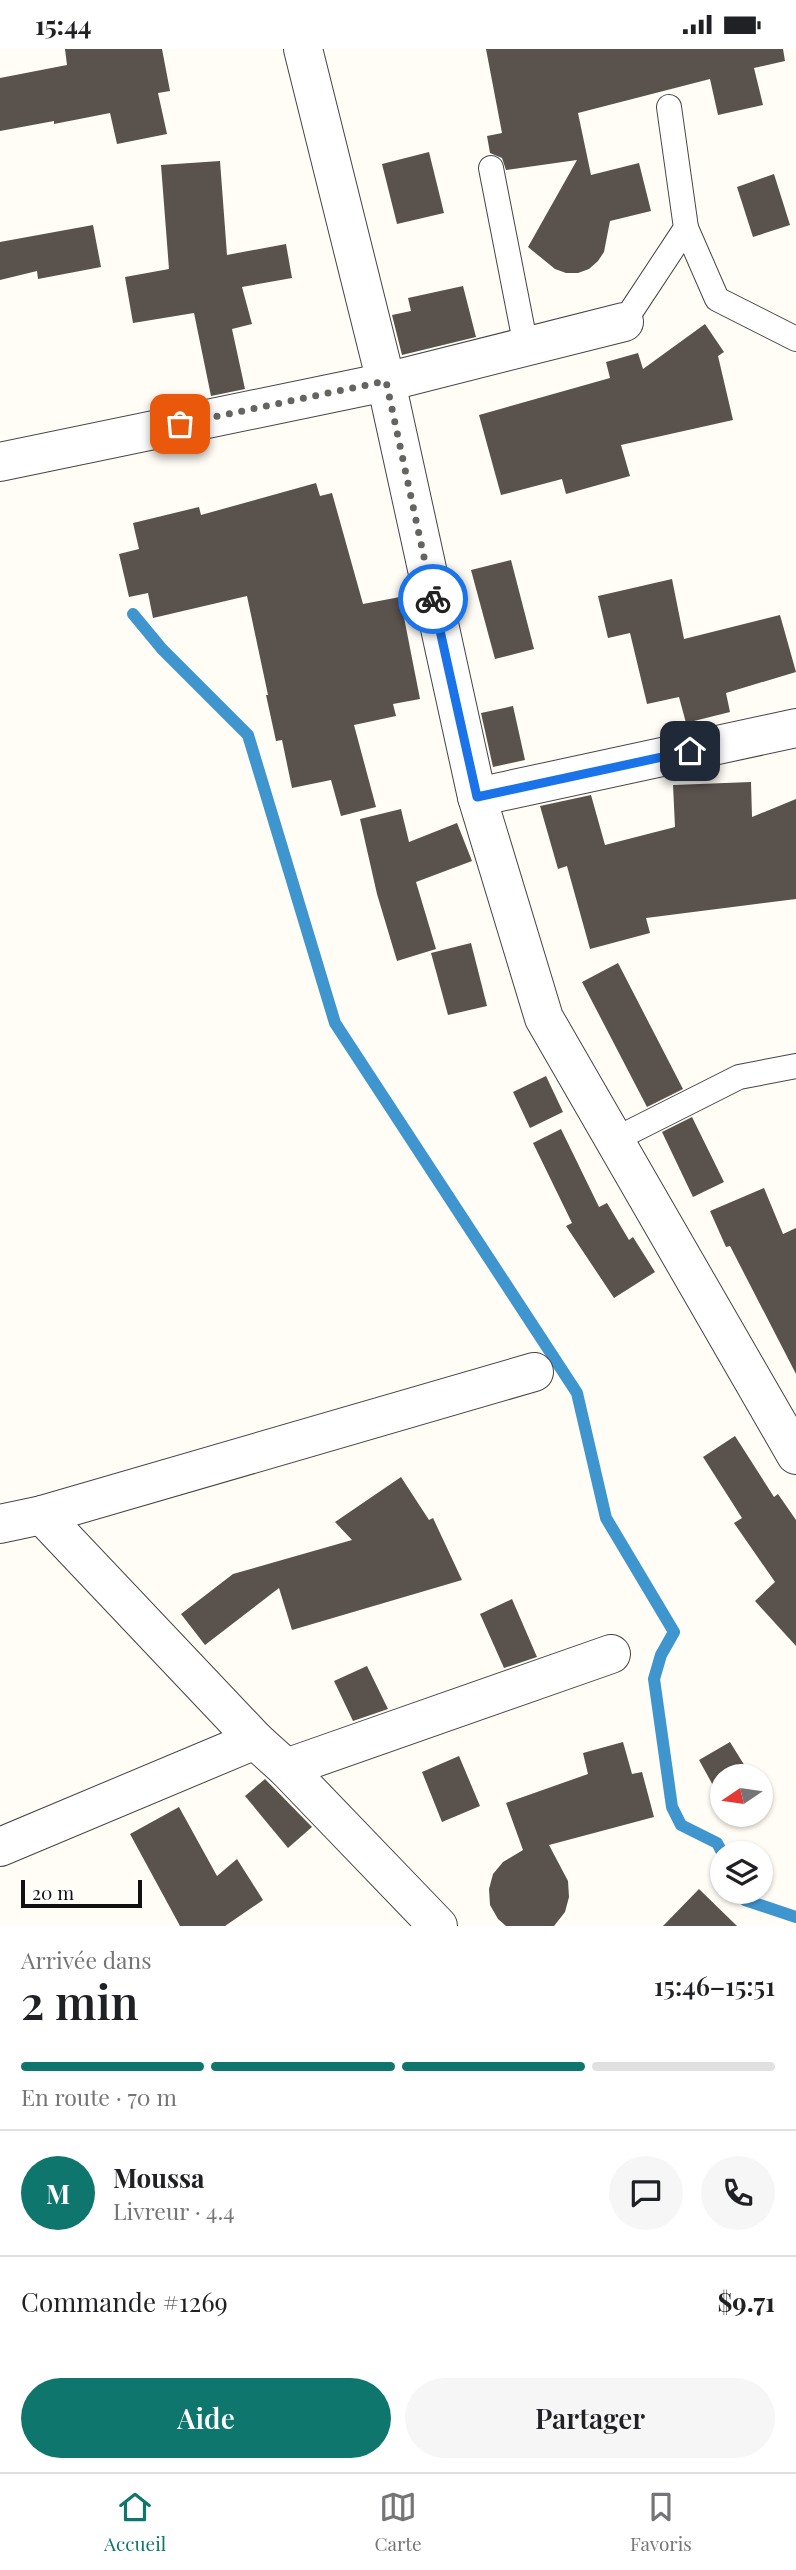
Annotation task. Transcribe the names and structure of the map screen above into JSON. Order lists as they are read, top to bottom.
{
  "scale_bar": "20 m",
  "north": "left",
  "page": {
    "status": "15:44",
    "scale": "20 m",
    "heading": ["2 min", "Arrivée dans", "15:46–15:51"],
    "panel": [
      "Moussa",
      "Livreur · 4.4",
      "Commande #1269",
      "$9.71"
    ],
    "bar": "En route · 70 m",
    "round": "M",
    "buttons": ["Aide", "Partager"],
    "tabs": ["Accueil", "Carte", "Favoris"]
  }
}
